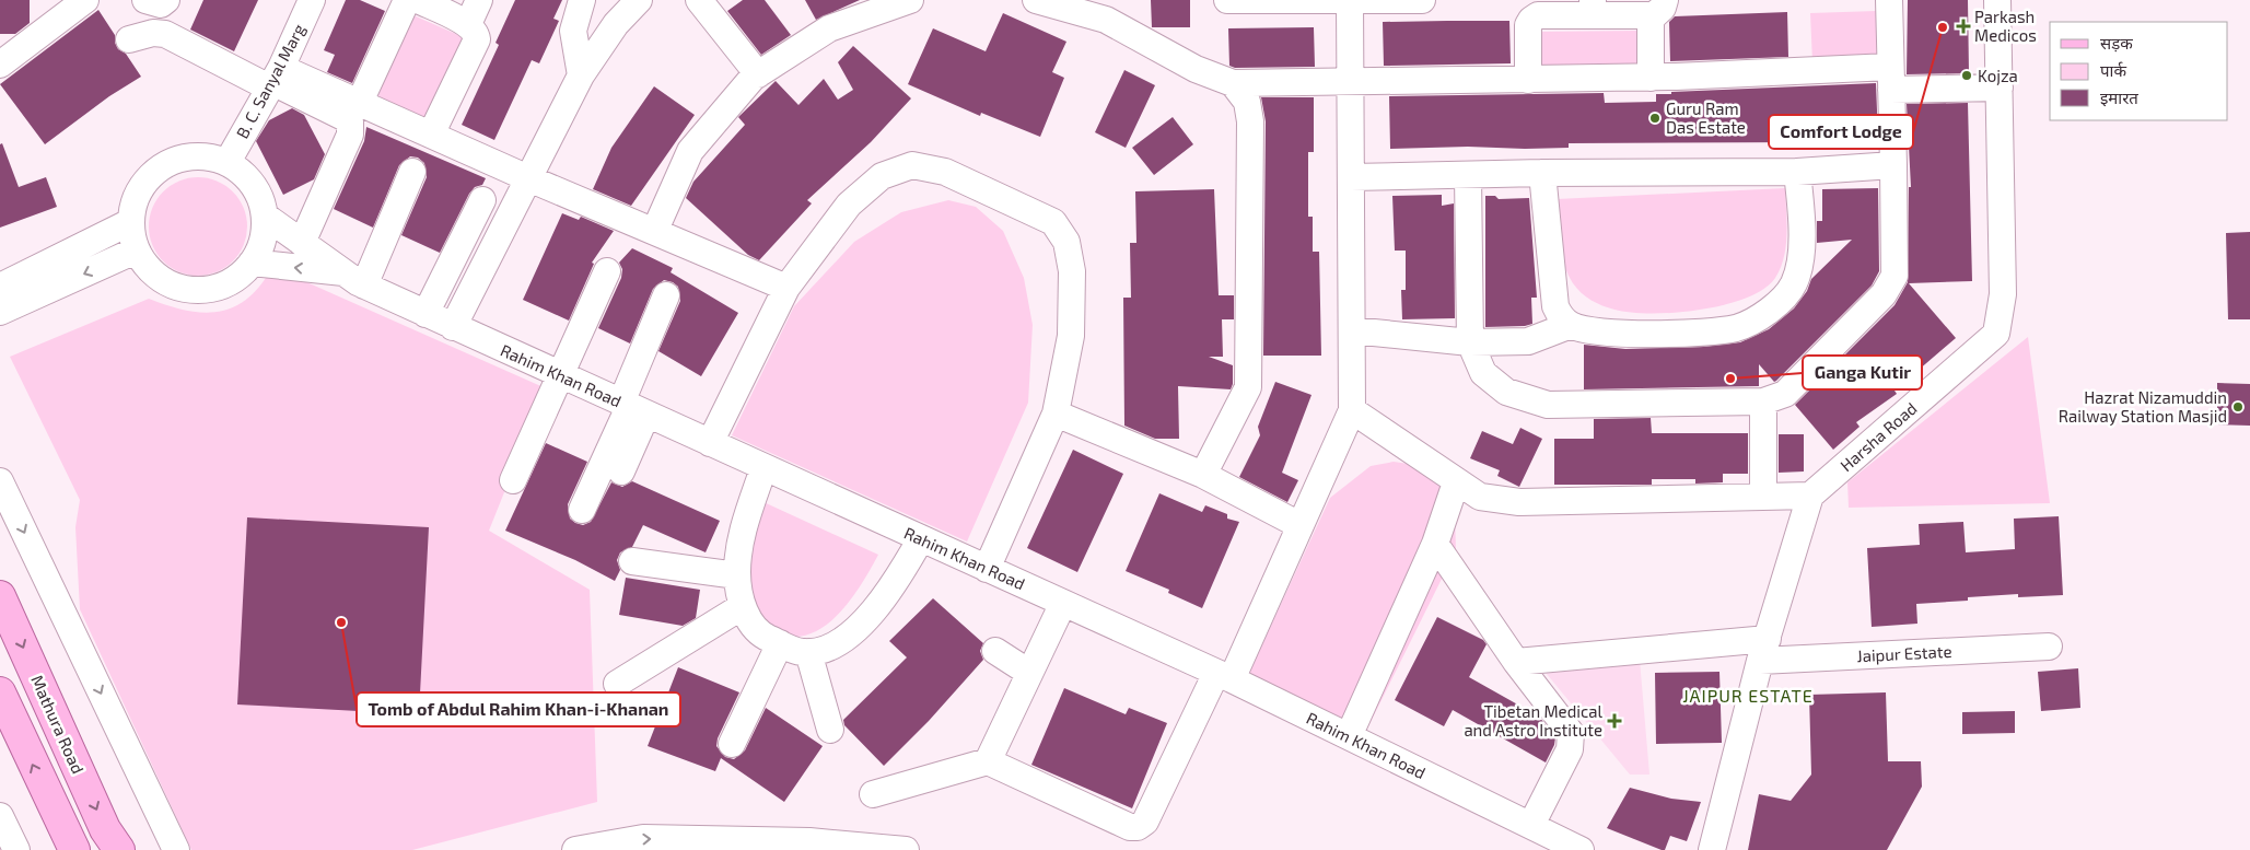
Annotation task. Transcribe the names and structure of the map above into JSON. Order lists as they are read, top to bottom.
{
  "streets": {
    "main road": ["Mathura Road"],
    "street": [
      "B. C. Sanyal Marg",
      "Rahim Khan Road",
      "Harsha Road",
      "Jaipur Estate"
    ]
  },
  "crossings": [
    ["B. C. Sanyal Marg", "Rahim Khan Road"]
  ],
  "districts": ["JAIPUR ESTATE"],
  "places": {
    "health": ["Parkash Medicos", "Tibetan Medical and Astro Institute"],
    "other": [
      "Comfort Lodge",
      "Kojza",
      "Guru Ram Das Estate",
      "Ganga Kutir",
      "Hazrat Nizamuddin Railway Station Masjid",
      "Tomb of Abdul Rahim Khan-i-Khanan"
    ]
  },
  "legend": ["सड़क", "पार्क", "इमारत"]
}
